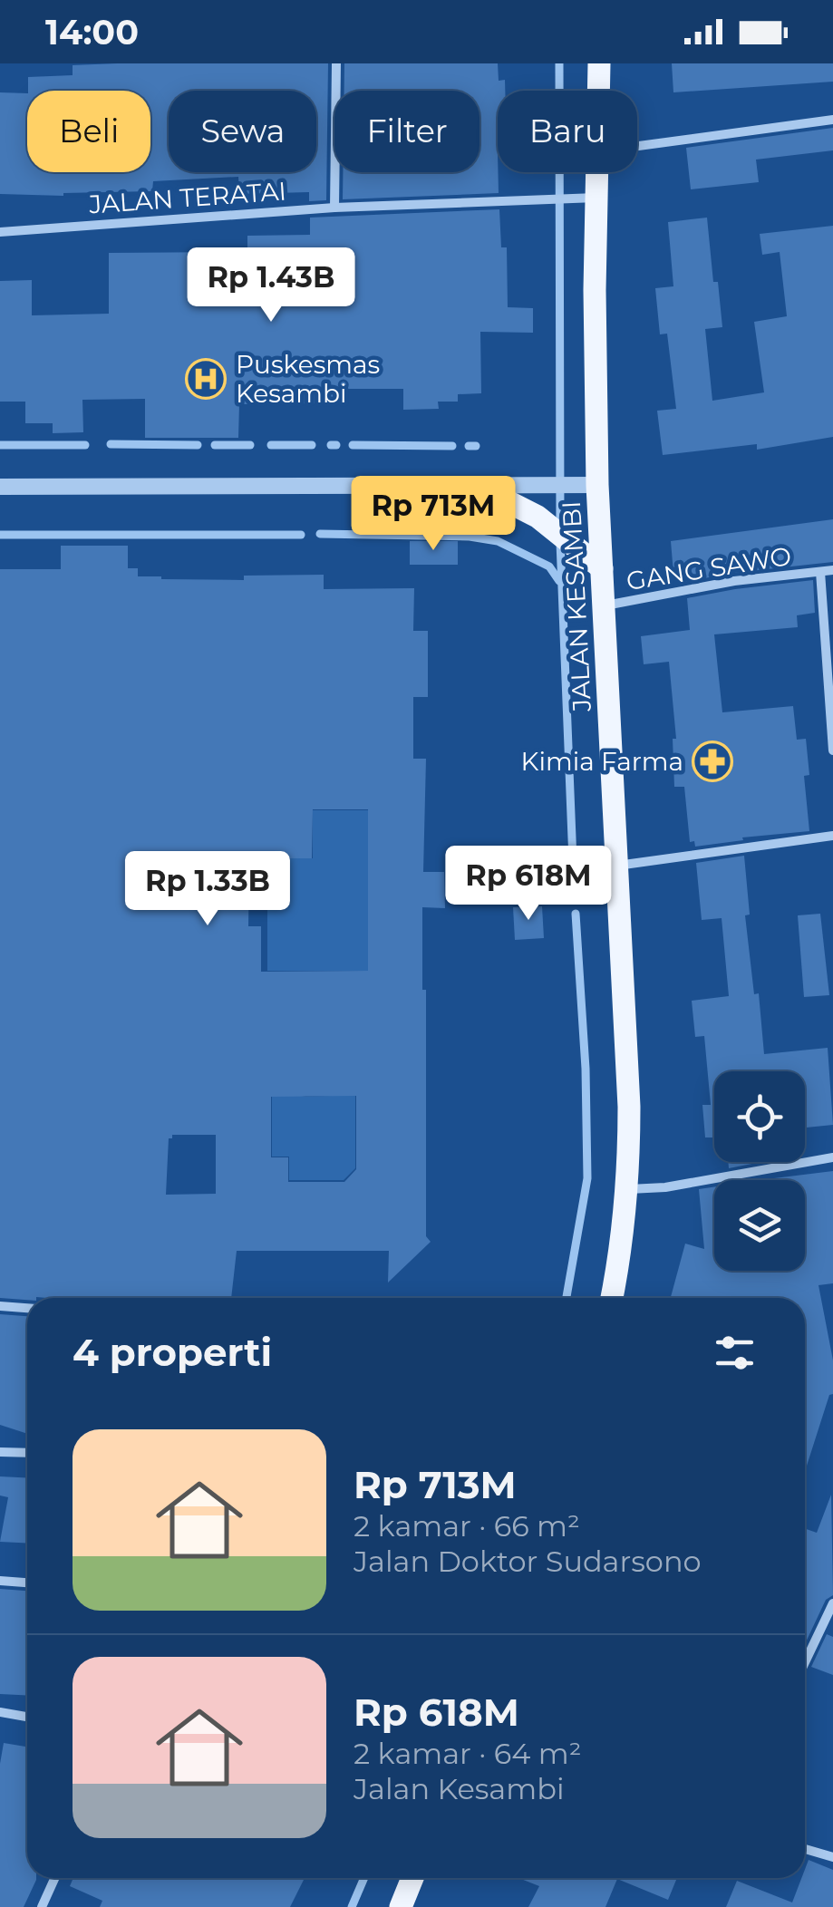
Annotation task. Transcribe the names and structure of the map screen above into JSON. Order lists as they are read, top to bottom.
{
  "streets": {
    "main road": ["JALAN KESAMBI"],
    "street": ["JALAN TERATAI", "GANG SAWO"]
  },
  "crossings": [
    ["JALAN TERATAI", "JALAN KESAMBI"],
    ["GANG SAWO", "JALAN KESAMBI"]
  ],
  "places": {
    "hospital": ["Puskesmas Kesambi"],
    "pharmacy": ["Kimia Farma"]
  },
  "page": {
    "status": "14:00",
    "chip": [
      "Beli",
      "Sewa",
      "Filter",
      "Baru"
    ],
    "price": [
      "Rp 1.43B",
      "Rp 713M",
      "Rp 618M",
      "Rp 1.33B"
    ],
    "heading": "4 properti",
    "list": [
      {
        "name": "Rp 713M",
        "note": "2 kamar · 66 m² · Jalan Doktor Sudarsono"
      },
      {
        "name": "Rp 618M",
        "note": "2 kamar · 64 m² · Jalan Kesambi"
      }
    ]
  }
}
